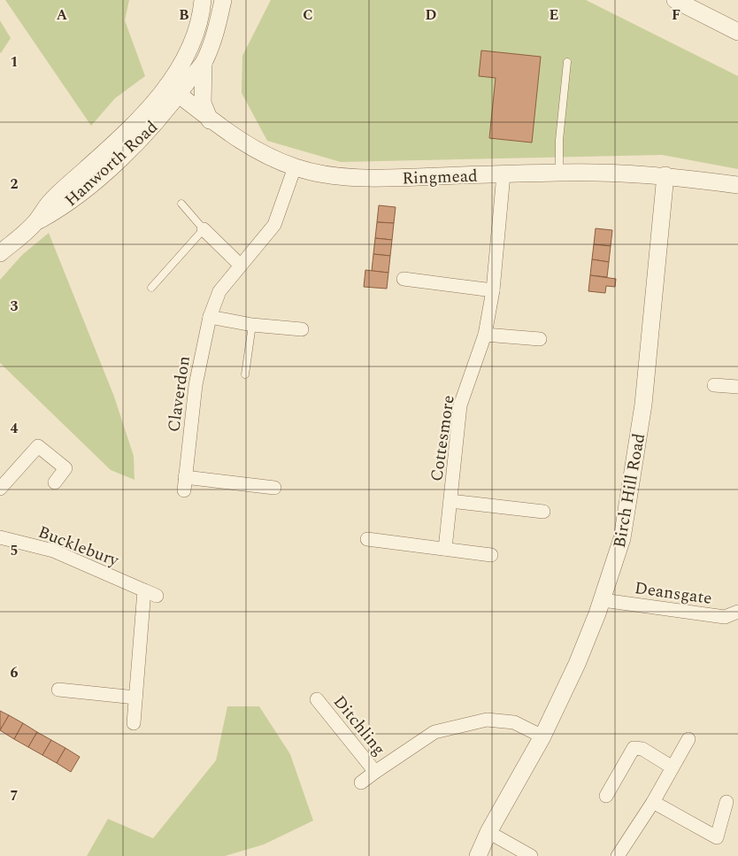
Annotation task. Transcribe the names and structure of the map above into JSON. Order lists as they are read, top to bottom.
{
  "streets": {
    "street": [
      "Hanworth Road",
      "Ringmead",
      "Claverdon",
      "Cottesmore",
      "Birch Hill Road",
      "Bucklebury",
      "Deansgate",
      "Ditchling"
    ]
  },
  "crossings": [
    ["Hanworth Road", "Ringmead"],
    ["Ringmead", "Claverdon"],
    ["Ringmead", "Cottesmore"],
    ["Ringmead", "Birch Hill Road"],
    ["Birch Hill Road", "Deansgate"],
    ["Birch Hill Road", "Ditchling"]
  ],
  "grid": {
    "columns": [
      "A",
      "B",
      "C",
      "D",
      "E",
      "F"
    ],
    "rows": [
      "1",
      "2",
      "3",
      "4",
      "5",
      "6",
      "7"
    ]
  }
}
